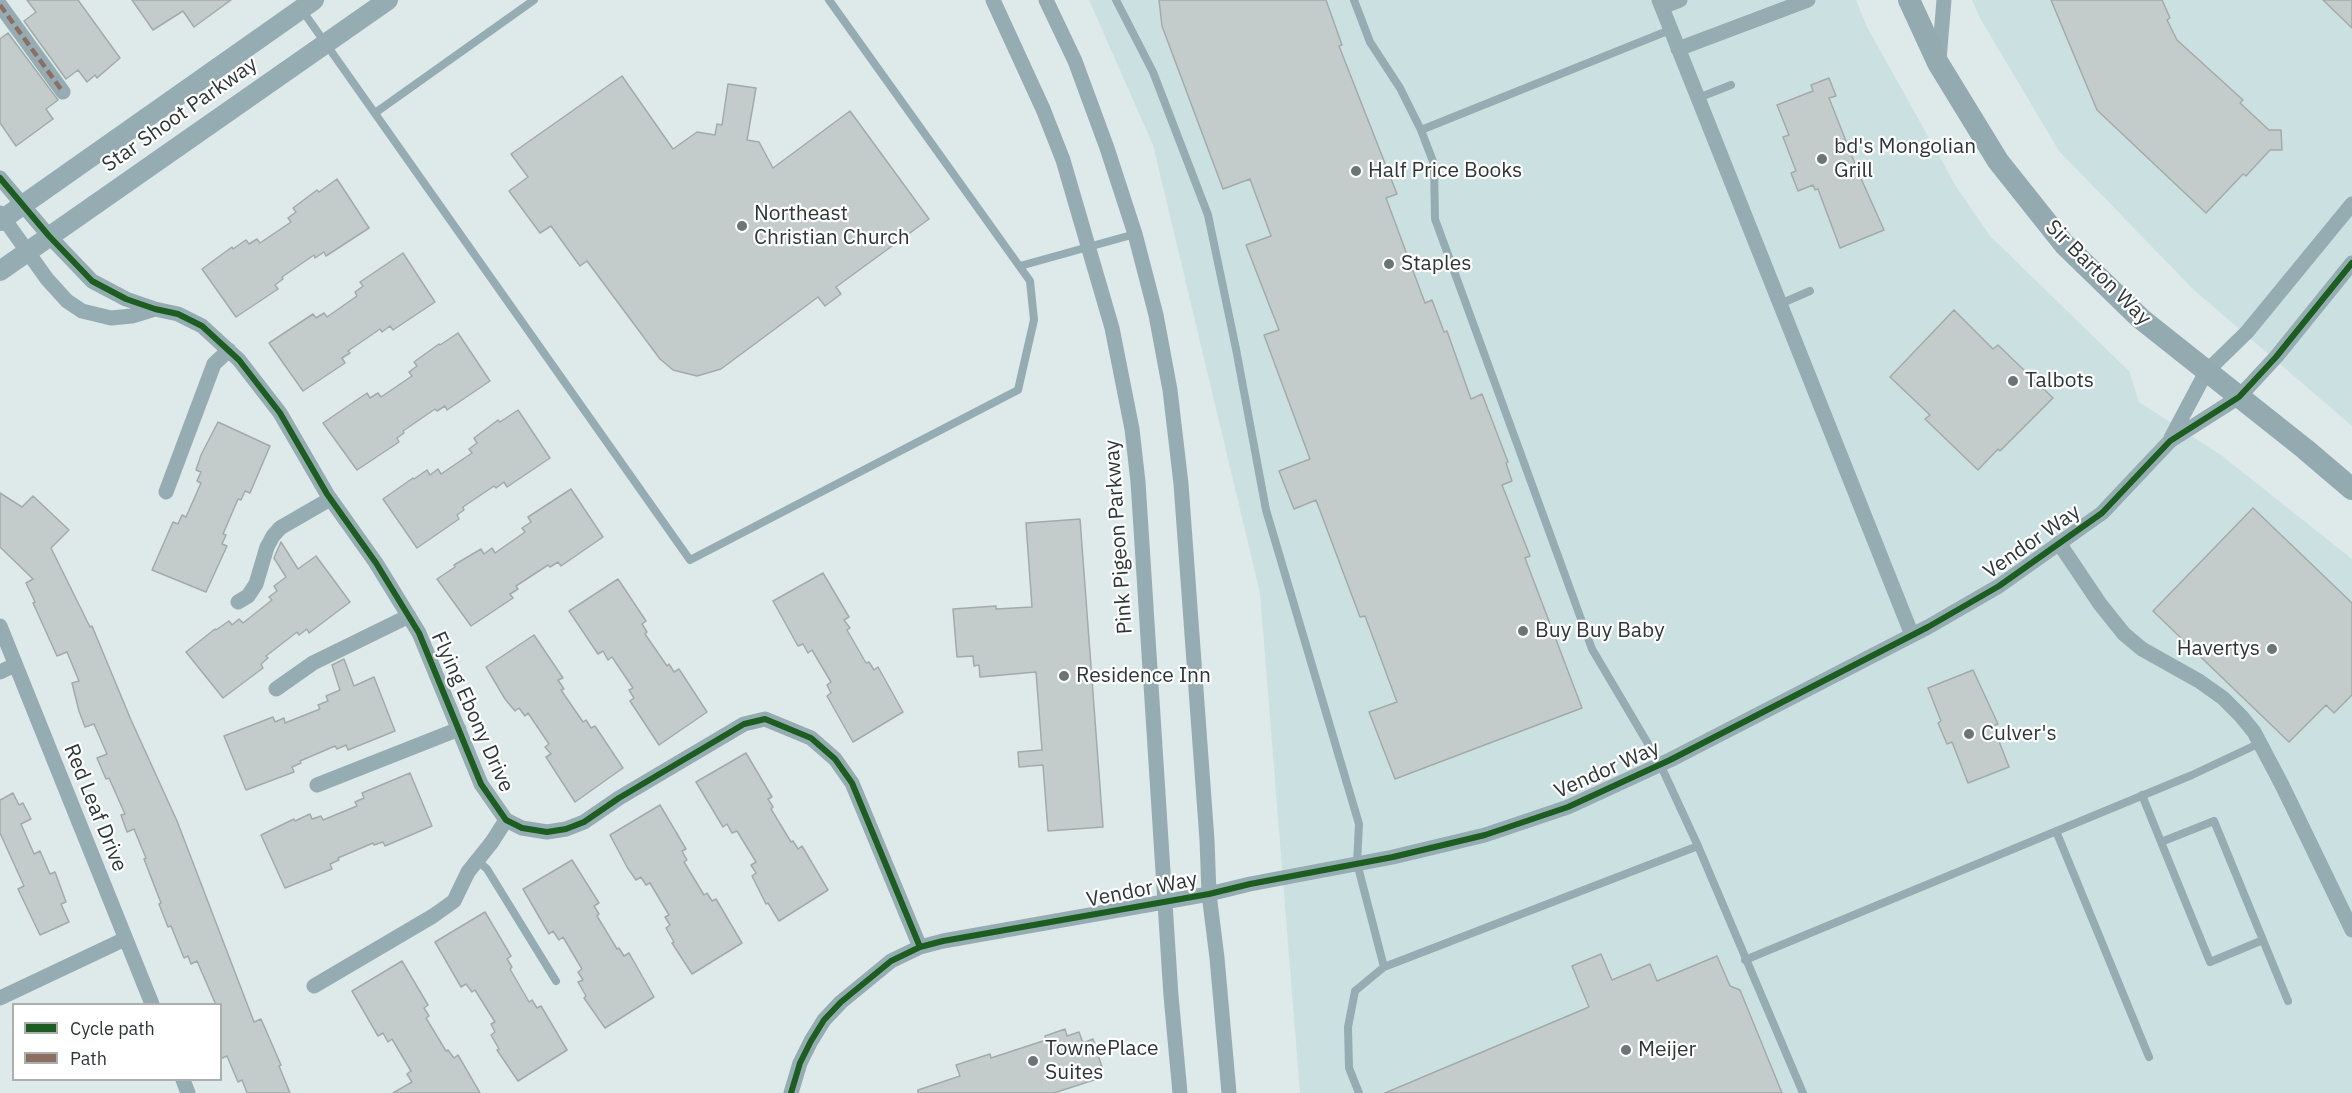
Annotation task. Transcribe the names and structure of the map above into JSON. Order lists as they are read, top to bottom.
{
  "streets": {
    "main road": ["Sir Barton Way"],
    "street": [
      "Star Shoot Parkway",
      "Pink Pigeon Parkway",
      "Vendor Way",
      "Flying Ebony Drive",
      "Red Leaf Drive"
    ]
  },
  "crossings": [
    ["Star Shoot Parkway", "Flying Ebony Drive"],
    ["Sir Barton Way", "Vendor Way"],
    ["Pink Pigeon Parkway", "Vendor Way"],
    ["Vendor Way", "Flying Ebony Drive"]
  ],
  "places": [
    "bd's Mongolian Grill",
    "Half Price Books",
    "Northeast Christian Church",
    "Staples",
    "Talbots",
    "Buy Buy Baby",
    "Havertys",
    "Residence Inn",
    "Culver's",
    "Meijer",
    "TownePlace Suites"
  ],
  "legend": ["Cycle path", "Path"]
}
